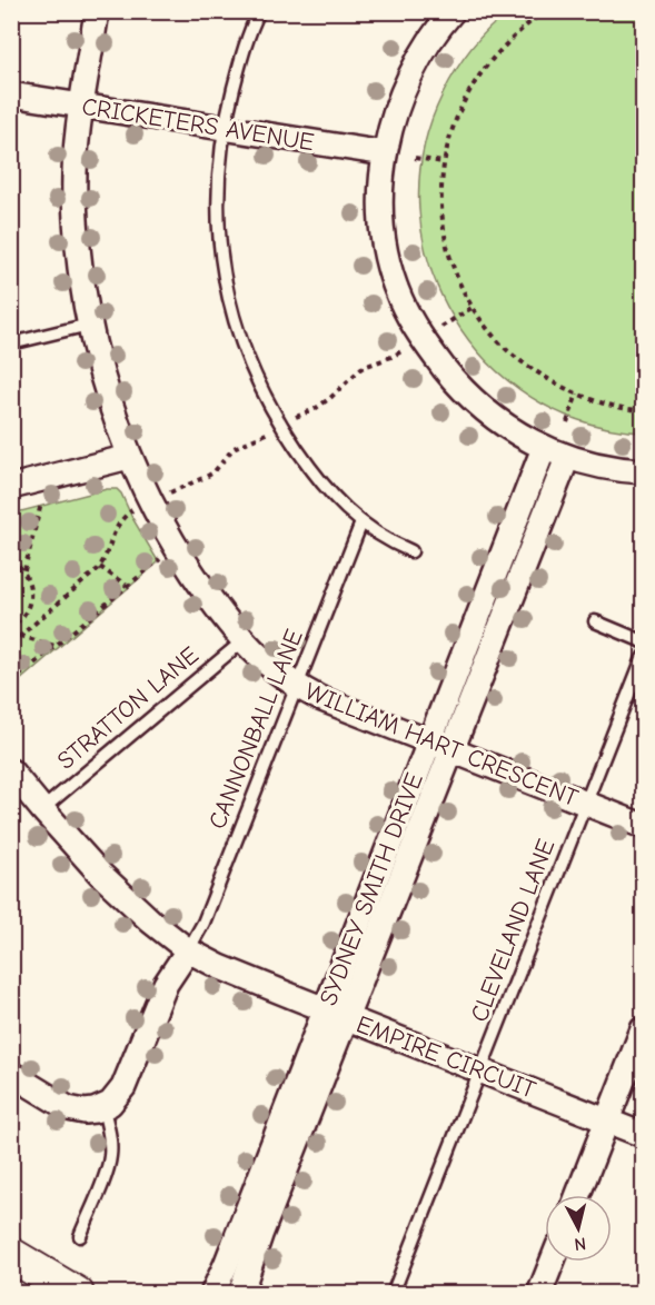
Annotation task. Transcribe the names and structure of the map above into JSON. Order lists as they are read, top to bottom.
{
  "streets": {
    "street": [
      "CRICKETERS AVENUE",
      "WILLIAM HART CRESCENT",
      "SYDNEY SMITH DRIVE",
      "EMPIRE CIRCUIT"
    ],
    "lane": ["STRATTON LANE", "CANNONBALL LANE", "CLEVELAND LANE"]
  },
  "crossings": [
    ["CRICKETERS AVENUE", "WILLIAM HART CRESCENT"],
    ["STRATTON LANE", "WILLIAM HART CRESCENT"],
    ["STRATTON LANE", "EMPIRE CIRCUIT"],
    ["CANNONBALL LANE", "WILLIAM HART CRESCENT"],
    ["CANNONBALL LANE", "EMPIRE CIRCUIT"],
    ["WILLIAM HART CRESCENT", "SYDNEY SMITH DRIVE"],
    ["WILLIAM HART CRESCENT", "CLEVELAND LANE"],
    ["SYDNEY SMITH DRIVE", "EMPIRE CIRCUIT"],
    ["CLEVELAND LANE", "EMPIRE CIRCUIT"]
  ],
  "north": "bottom"
}
